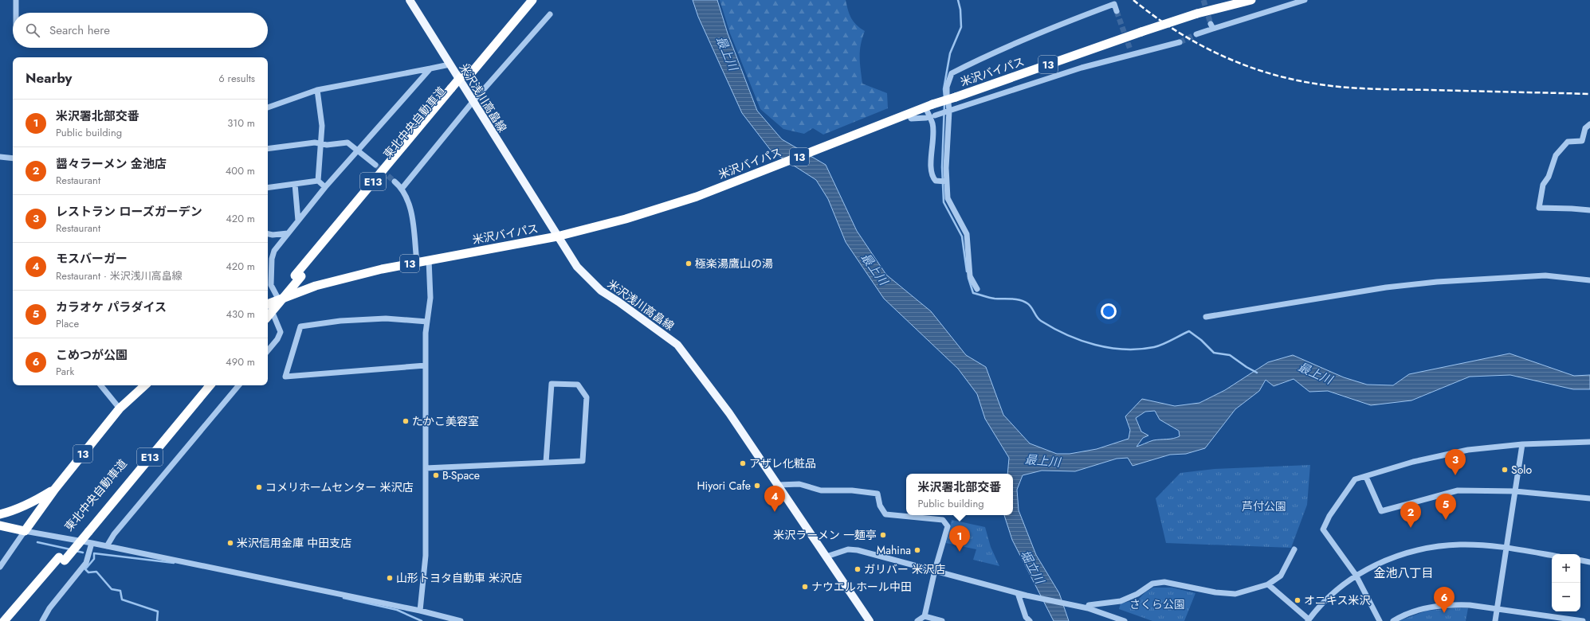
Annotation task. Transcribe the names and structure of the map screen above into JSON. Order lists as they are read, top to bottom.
{
  "streets": {
    "highway": [
      "13",
      "米沢バイパス",
      "東北中央自動車道",
      "E13"
    ],
    "main road": ["米沢浅川高畠線"]
  },
  "crossings": [
    ["米沢バイパス", "米沢浅川高畠線"]
  ],
  "districts": ["金池八丁目"],
  "water": ["最上川", "堀立川"],
  "parks": ["芦付公園", "さくら公園"],
  "places": [
    "極楽湯鷹山の湯",
    "たかこ美容室",
    "アザレ化粧品",
    "Solo",
    "B-Space",
    "Hiyori Cafe",
    "コメリホームセンター 米沢店",
    "米沢ラーメン 一麺亭",
    "米沢信用金庫 中田支店",
    "Mahina",
    "ガリバー 米沢店",
    "山形トヨタ自動車 米沢店",
    "ナウエルホール中田",
    "オニキス米沢"
  ],
  "page": {
    "search": "Search here",
    "heading": ["Nearby", "6 results"],
    "list": [
      {
        "mark": "1",
        "name": "米沢署北部交番",
        "note": "Public building",
        "value": "310 m"
      },
      {
        "mark": "2",
        "name": "醤々ラーメン 金池店",
        "note": "Restaurant",
        "value": "400 m"
      },
      {
        "mark": "3",
        "name": "レストラン ローズガーデン",
        "note": "Restaurant",
        "value": "420 m"
      },
      {
        "mark": "4",
        "name": "モスバーガー",
        "note": "Restaurant · 米沢浅川高畠線",
        "value": "420 m"
      },
      {
        "mark": "5",
        "name": "カラオケ パラダイス",
        "note": "Place",
        "value": "430 m"
      },
      {
        "mark": "6",
        "name": "こめつが公園",
        "note": "Park",
        "value": "490 m"
      }
    ],
    "pins": [
      "3",
      "4",
      "5",
      "2",
      "1",
      "6"
    ],
    "popup": ["米沢署北部交番", "Public building"],
    "map_buttons": ["+", "−"]
  }
}
